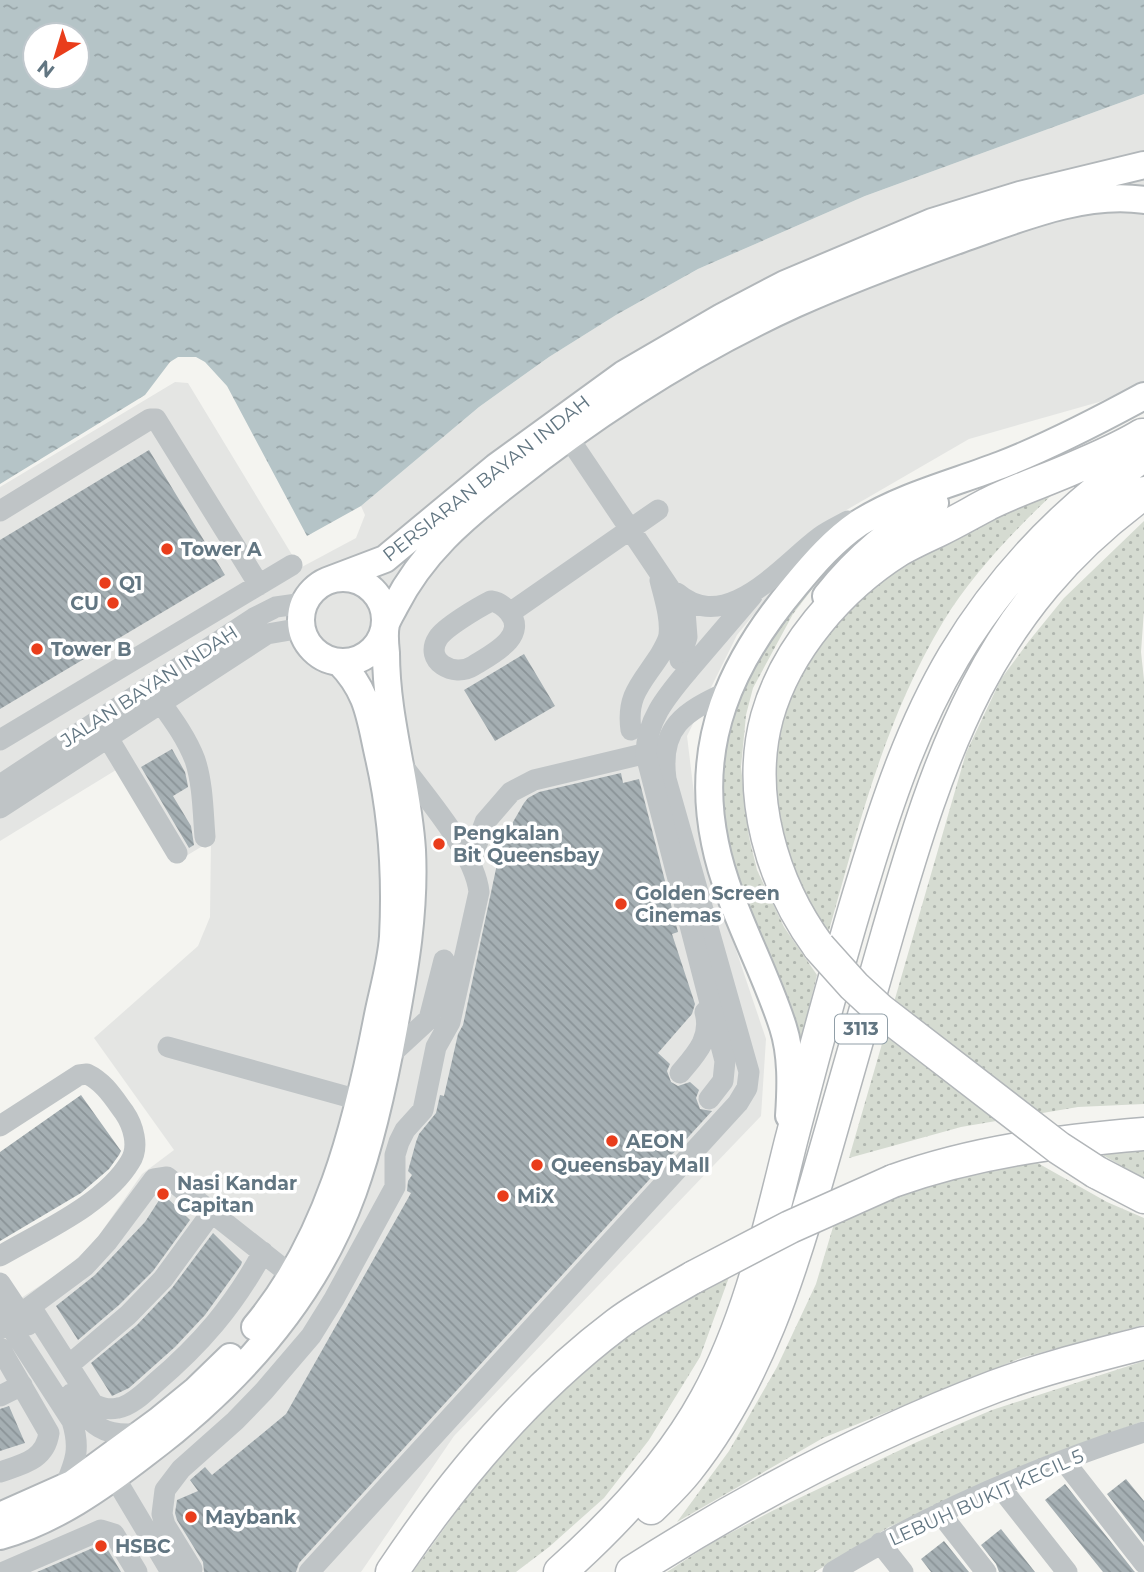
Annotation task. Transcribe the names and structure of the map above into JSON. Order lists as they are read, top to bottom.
{
  "streets": {
    "highway": ["3113"],
    "main road": ["PERSIARAN BAYAN INDAH"],
    "street": ["JALAN BAYAN INDAH", "LEBUH BUKIT KECIL 5"]
  },
  "crossings": [
    ["PERSIARAN BAYAN INDAH", "JALAN BAYAN INDAH"]
  ],
  "places": [
    "Tower A",
    "Q1",
    "CU",
    "Tower B",
    "Pengkalan Bit Queensbay",
    "Golden Screen Cinemas",
    "AEON",
    "Queensbay Mall",
    "Nasi Kandar Capitan",
    "MiX",
    "Maybank",
    "HSBC"
  ],
  "north": "bottom left"
}
